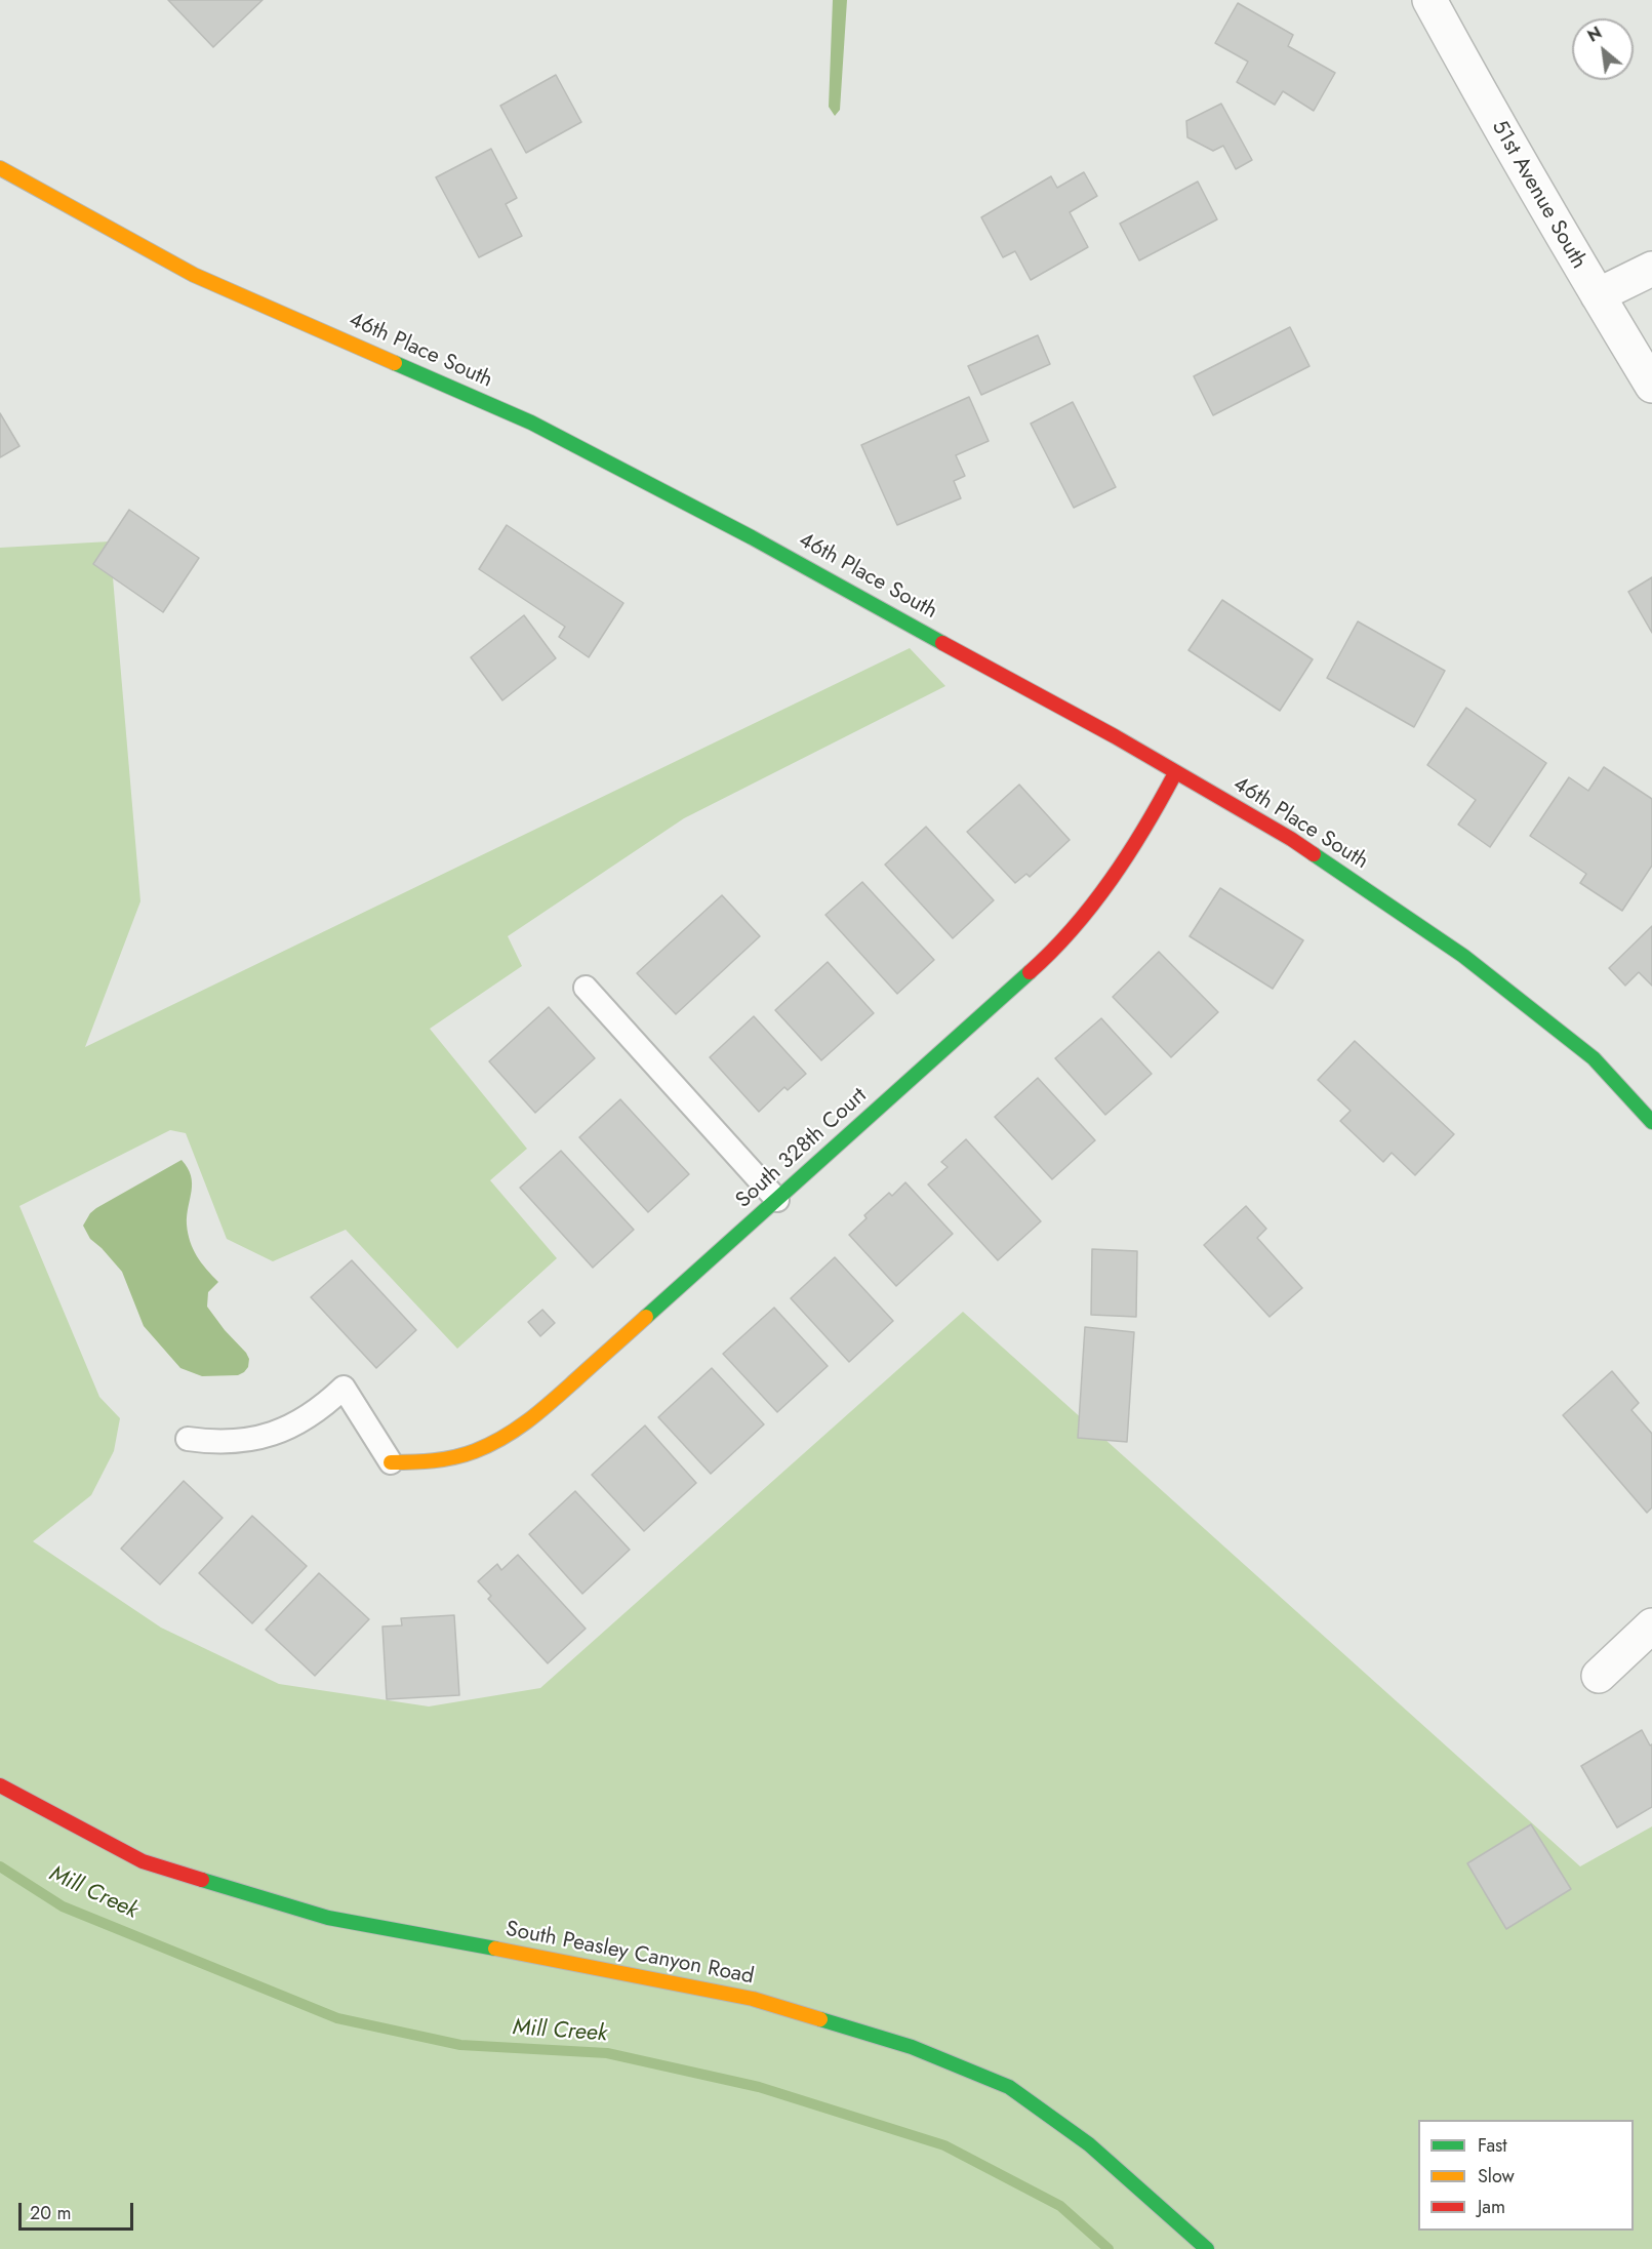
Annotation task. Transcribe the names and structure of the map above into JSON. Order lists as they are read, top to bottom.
{
  "streets": {
    "street": [
      "51st Avenue South",
      "46th Place South",
      "South 328th Court",
      "South Peasley Canyon Road"
    ]
  },
  "crossings": [
    ["46th Place South", "South 328th Court"]
  ],
  "water": ["Mill Creek"],
  "legend": ["Fast", "Slow", "Jam"],
  "scale_bar": "20 m",
  "north": "top left"
}
